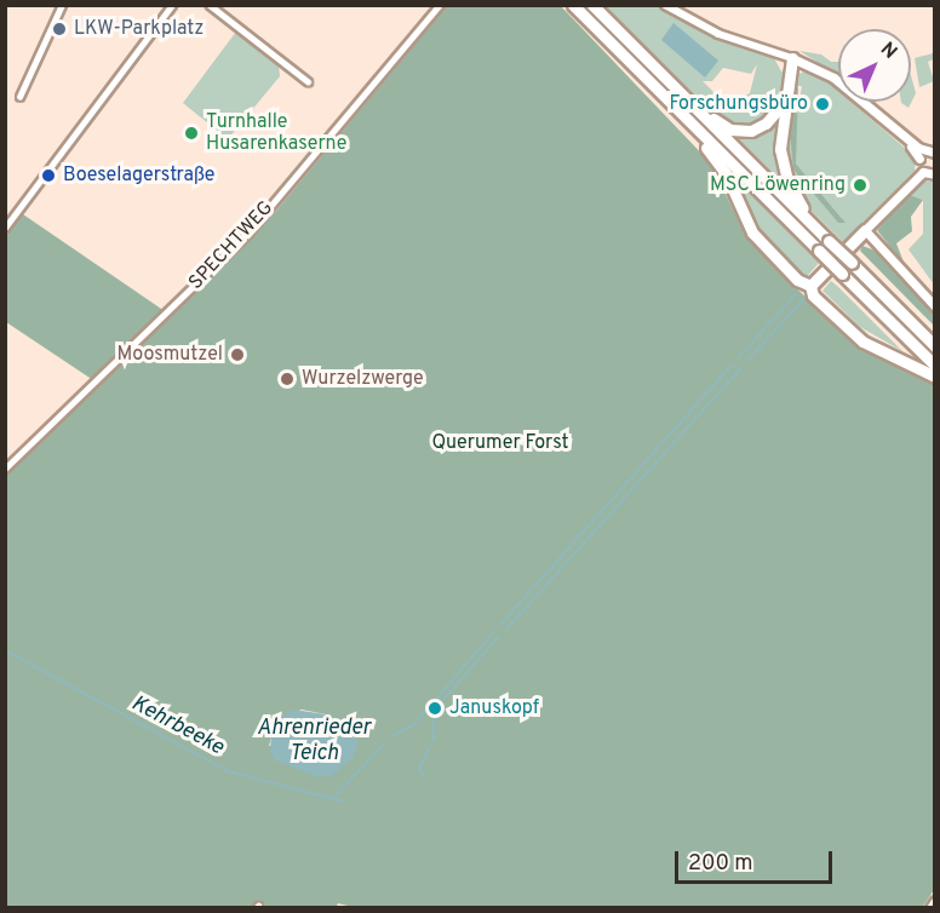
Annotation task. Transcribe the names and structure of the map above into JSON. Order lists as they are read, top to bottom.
{
  "streets": {
    "street": ["SPECHTWEG"]
  },
  "water": ["Kehrbeeke", "Ahrenrieder Teich"],
  "parks": ["Querumer Forst"],
  "places": [
    "LKW-Parkplatz",
    "Forschungsbüro",
    "Turnhalle Husarenkaserne",
    "Boeselagerstraße",
    "MSC Löwenring",
    "Moosmutzel",
    "Wurzelzwerge",
    "Januskopf"
  ],
  "scale_bar": "200 m",
  "north": "top right"
}
